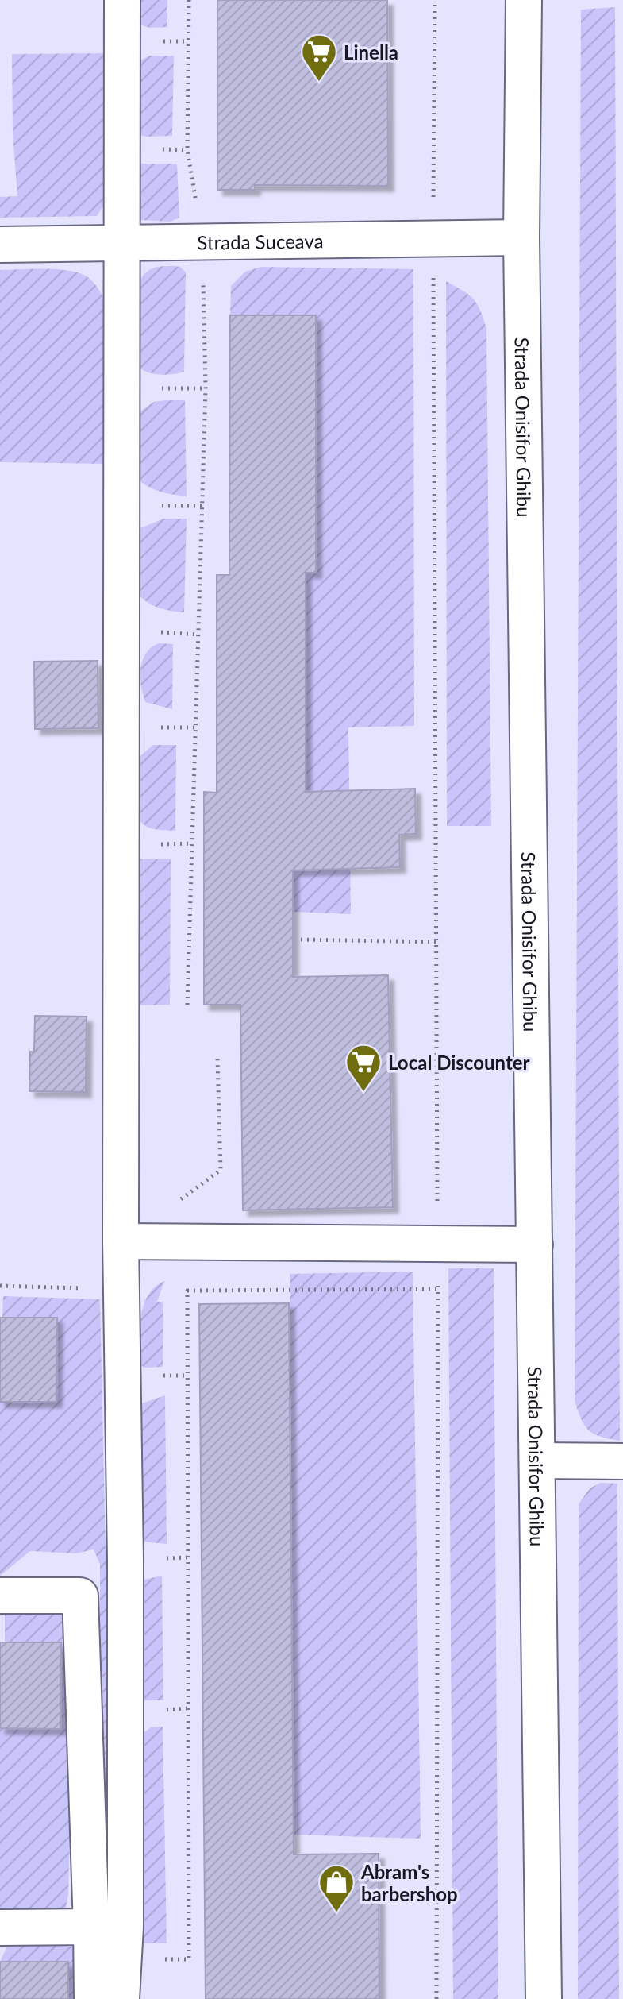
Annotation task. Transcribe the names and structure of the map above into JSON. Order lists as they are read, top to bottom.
{
  "streets": {
    "street": ["Strada Suceava", "Strada Onisifor Ghibu"]
  },
  "crossings": [
    ["Strada Suceava", "Strada Onisifor Ghibu"]
  ],
  "places": {
    "supermarket": ["Linella", "Local Discounter"],
    "shop": ["Abram's barbershop"]
  }
}
